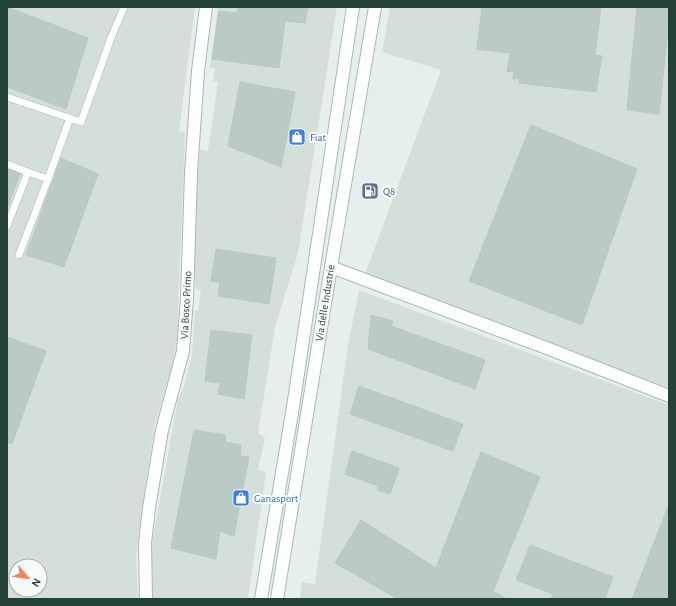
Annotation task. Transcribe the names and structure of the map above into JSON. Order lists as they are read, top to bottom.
{
  "streets": {
    "street": ["Via delle Industrie", "Via Bosco Primo"]
  },
  "places": {
    "shop": ["Fiat", "Ganasport"],
    "fuel station": ["Q8"]
  },
  "north": "bottom right"
}
